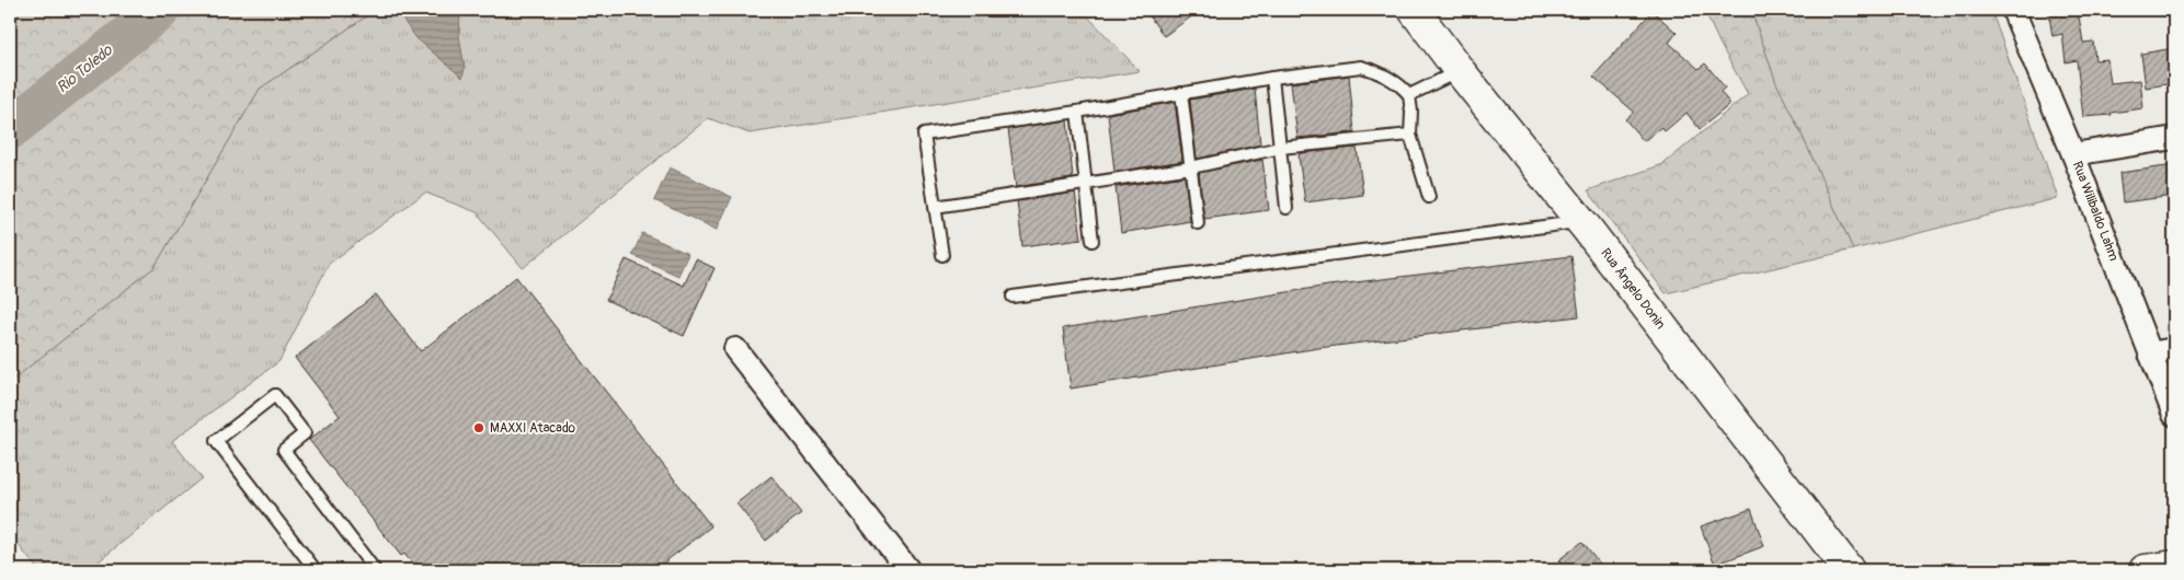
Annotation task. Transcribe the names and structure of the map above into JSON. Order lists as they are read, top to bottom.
{
  "streets": {
    "street": ["Rua Wilibaldo Lahm", "Rua Ângelo Donin"]
  },
  "water": ["Rio Toledo"],
  "places": ["MAXXI Atacado"]
}
